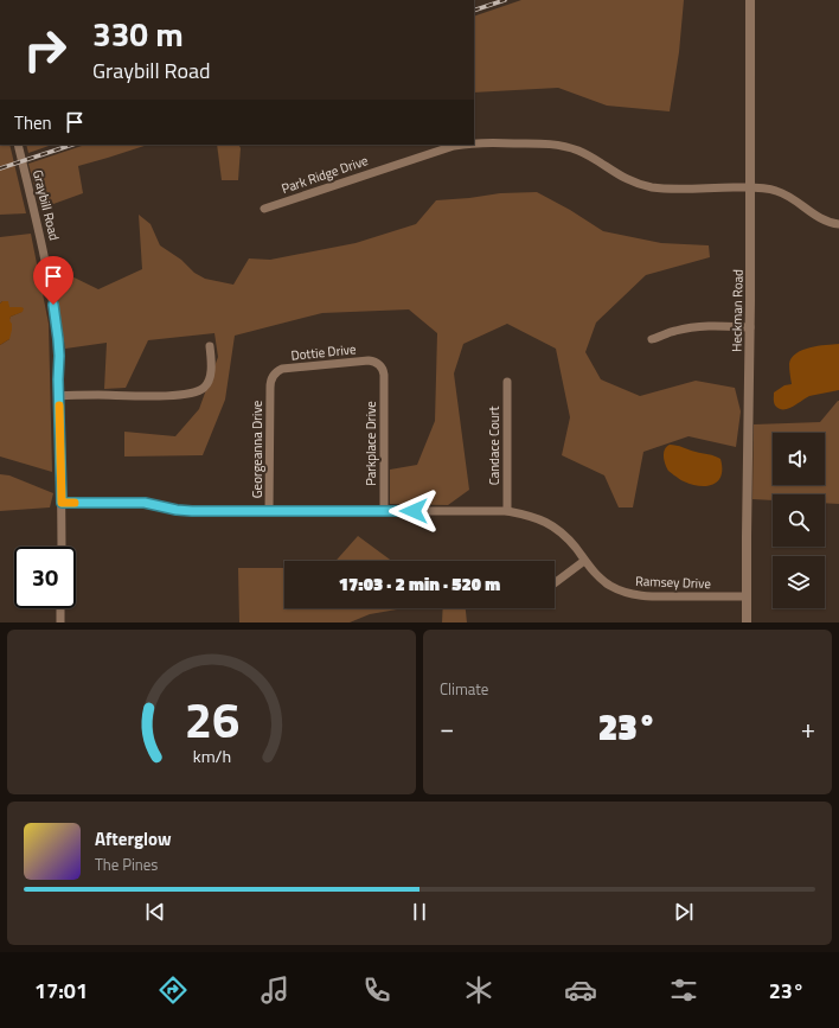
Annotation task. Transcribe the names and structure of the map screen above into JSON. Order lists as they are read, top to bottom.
{
  "streets": {
    "street": [
      "Park Ridge Drive",
      "Graybill Road",
      "Heckman Road",
      "Dottie Drive",
      "Parkplace Drive",
      "Candace Court",
      "Georgeanna Drive",
      "Ramsey Drive"
    ]
  },
  "crossings": [
    ["Park Ridge Drive", "Heckman Road"],
    ["Graybill Road", "Ramsey Drive"],
    ["Heckman Road", "Ramsey Drive"],
    ["Dottie Drive", "Parkplace Drive"],
    ["Dottie Drive", "Georgeanna Drive"],
    ["Parkplace Drive", "Ramsey Drive"],
    ["Candace Court", "Ramsey Drive"],
    ["Georgeanna Drive", "Ramsey Drive"]
  ],
  "page": {
    "turn": ["330 m", "Graybill Road"],
    "then": "Then",
    "limit": "30",
    "trip": "17:03 · 2 min · 520 m",
    "tile": "Climate",
    "heat": ["−", "23°", "+"],
    "song": ["Afterglow", "The Pines"],
    "tabs": ["17:01", "23°"],
    "gauge": ["26", "km/h"]
  }
}
